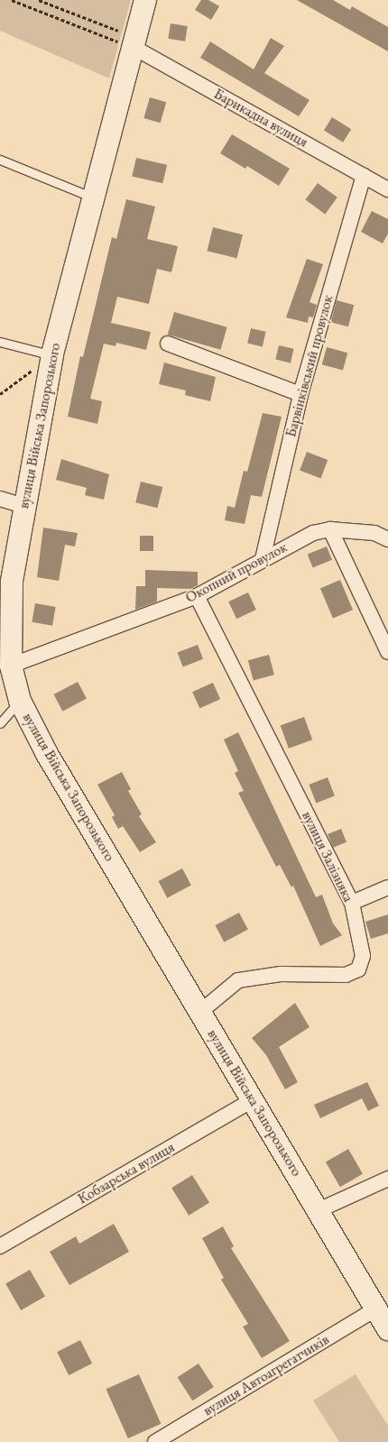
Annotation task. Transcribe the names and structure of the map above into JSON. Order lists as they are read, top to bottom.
{
  "streets": {
    "street": [
      "Барикадна вулиця",
      "Барвінківський провулок",
      "вулиця Війська Запорозького",
      "Окопний провулок",
      "вулиця Залізняка",
      "Кобзарська вулиця",
      "вулиця Автоагрегатчиків"
    ]
  },
  "crossings": [
    ["Барикадна вулиця", "Барвінківський провулок"],
    ["Барикадна вулиця", "вулиця Війська Запорозького"],
    ["Барвінківський провулок", "Окопний провулок"],
    ["вулиця Війська Запорозького", "Окопний провулок"],
    ["вулиця Війська Запорозького", "вулиця Залізняка"],
    ["вулиця Війська Запорозького", "Кобзарська вулиця"],
    ["вулиця Війська Запорозького", "вулиця Автоагрегатчиків"],
    ["Окопний провулок", "вулиця Залізняка"]
  ]
}
